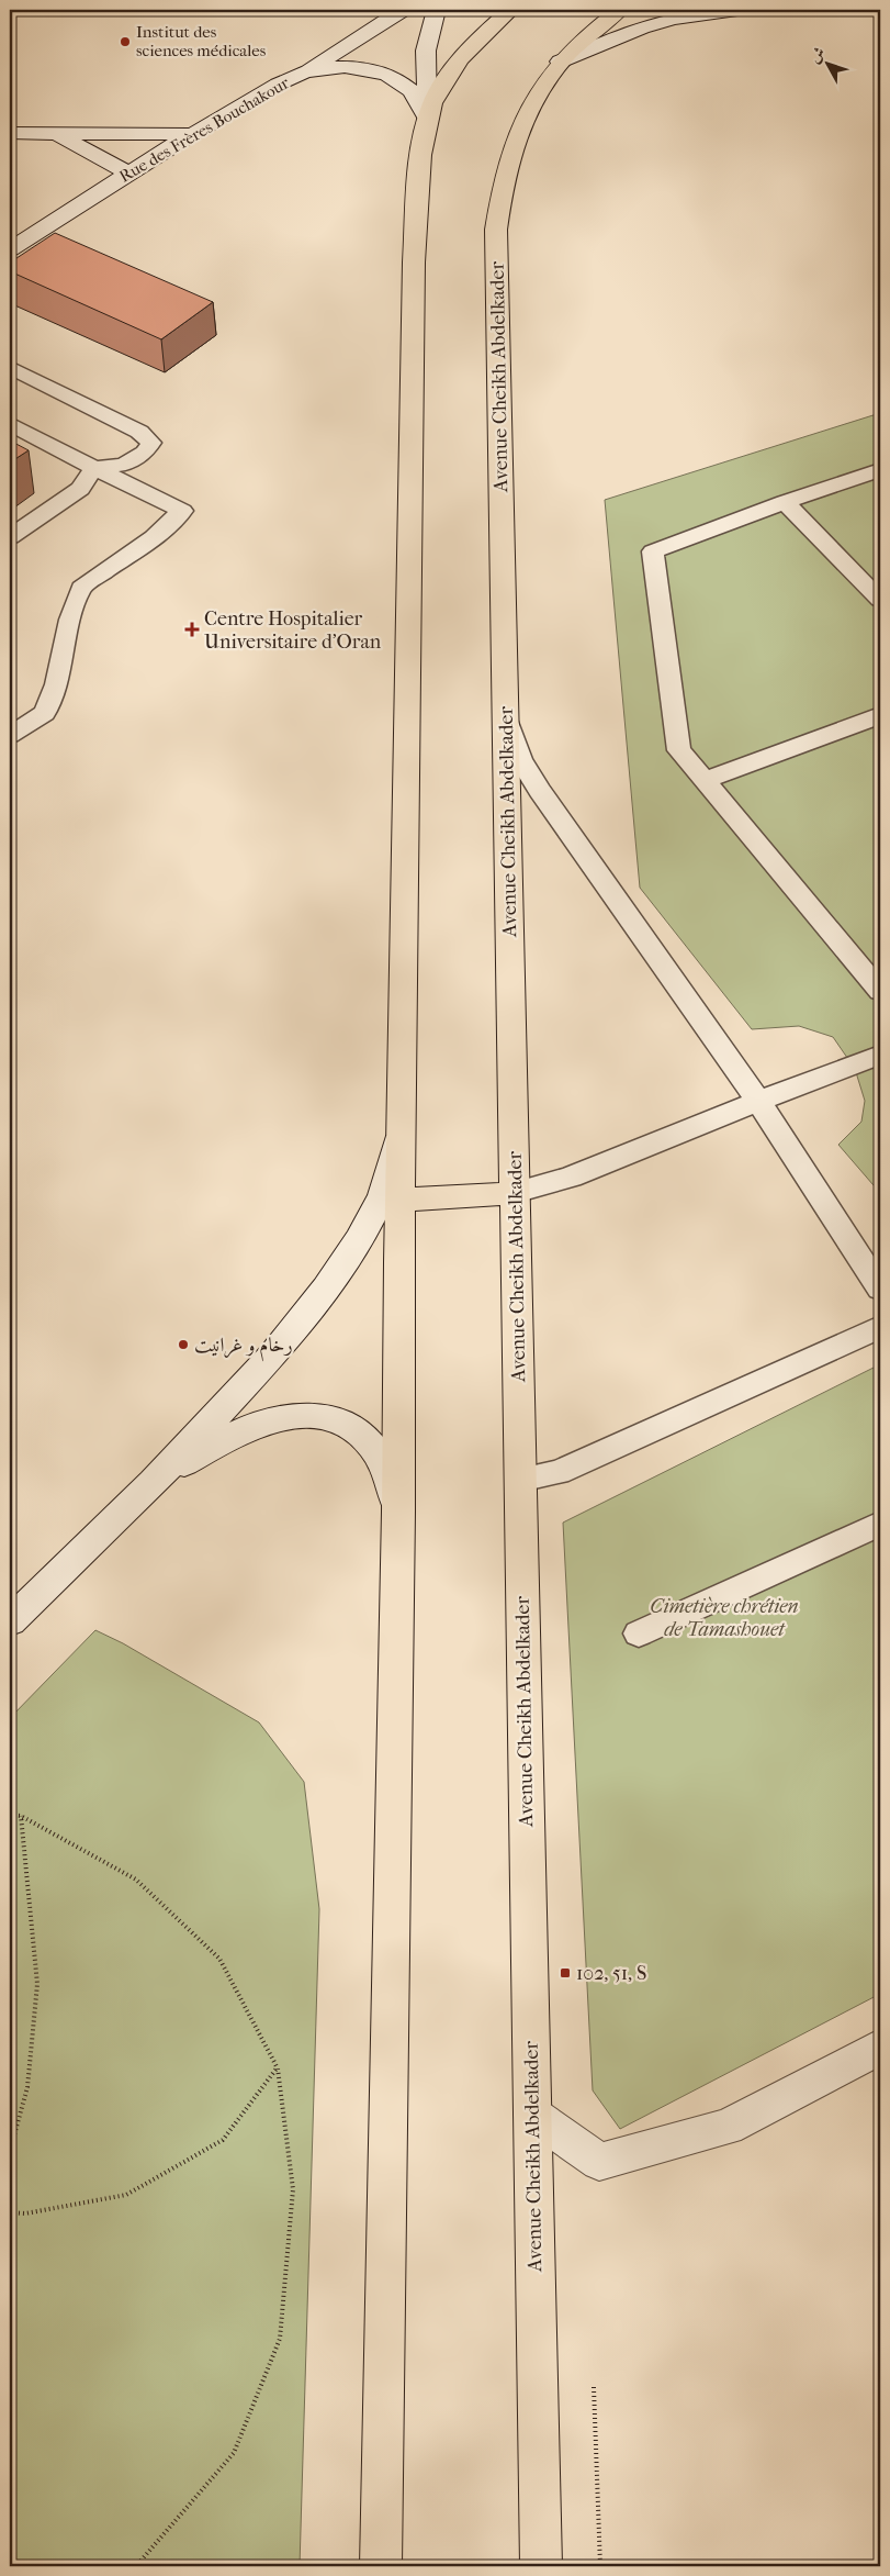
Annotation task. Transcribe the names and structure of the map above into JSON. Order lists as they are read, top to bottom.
{
  "streets": {
    "main road": ["Avenue Cheikh Abdelkader"],
    "street": ["Rue des Frères Bouchakour"]
  },
  "parks": ["Cimetière chrétien de Tamashouet"],
  "places": {
    "other": ["Institut des sciences médicales", "رخام و غرانيت"],
    "health": ["Centre Hospitalier Universitaire d'Oran"],
    "transit": ["102, 51, S"]
  },
  "north": "top left"
}
